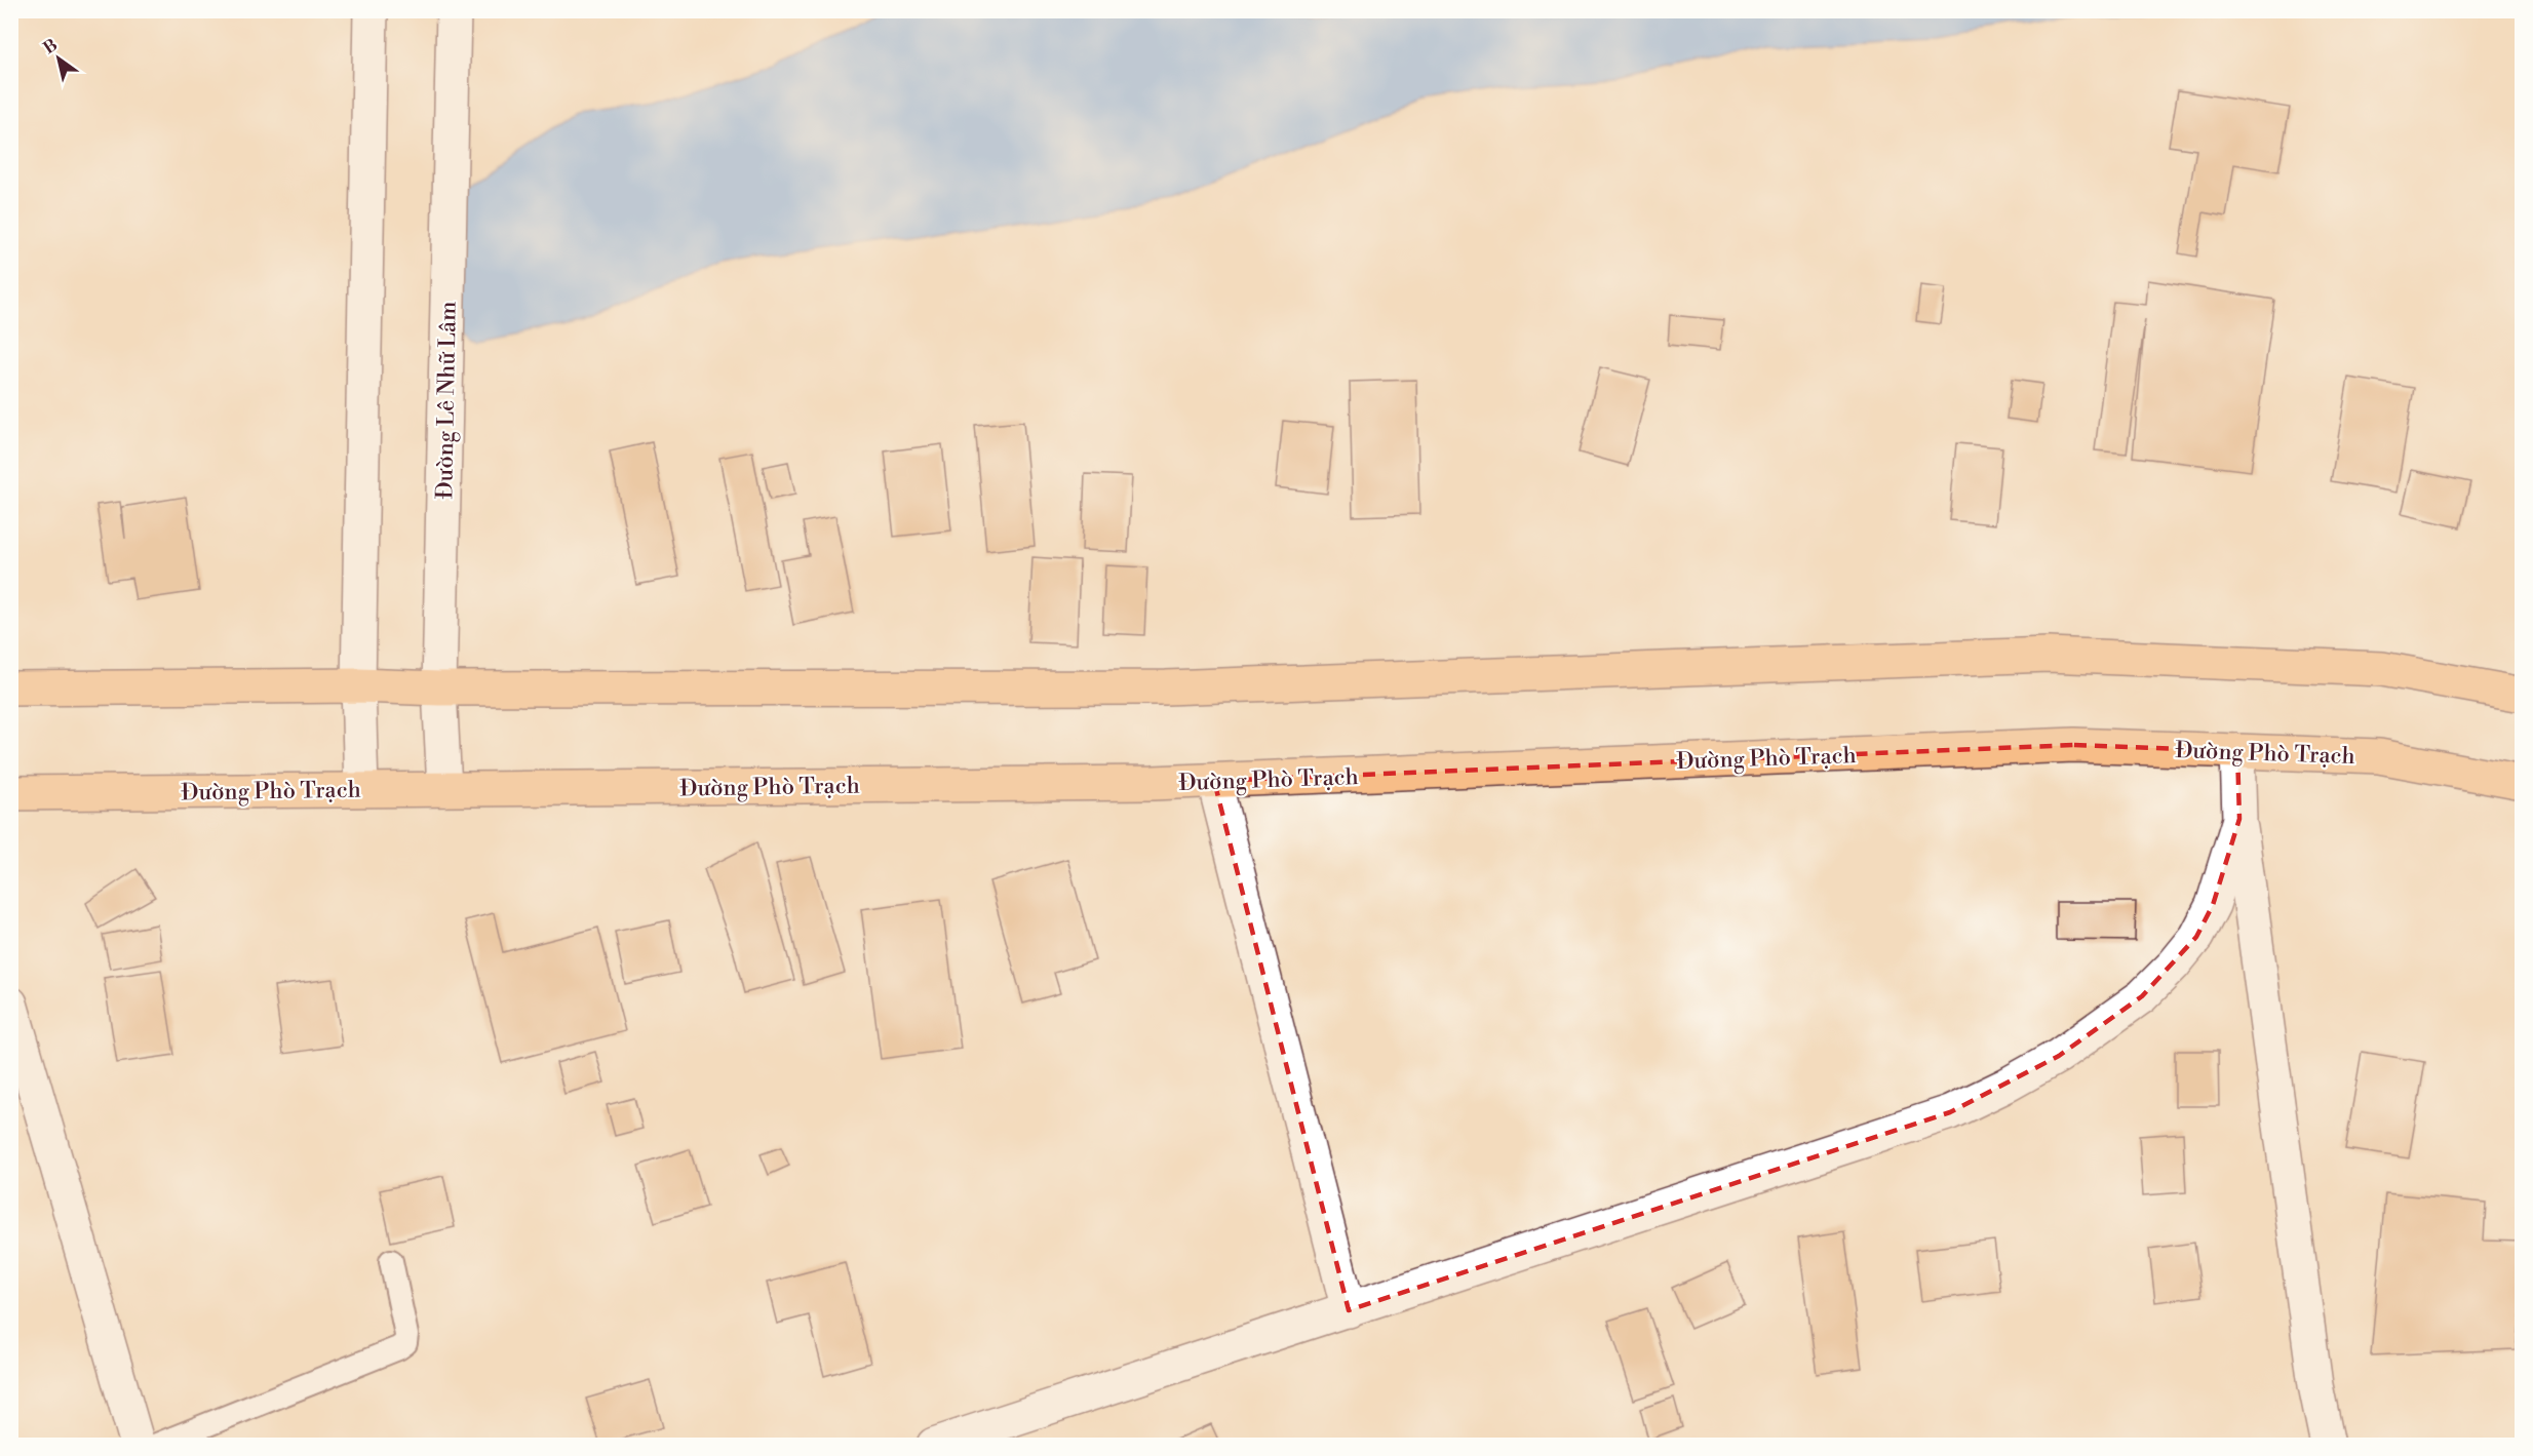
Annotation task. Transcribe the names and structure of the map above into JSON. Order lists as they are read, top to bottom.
{
  "streets": {
    "highway": ["Đường Phò Trạch"],
    "street": ["Đường Lê Nhữ Lâm"]
  },
  "crossings": [
    ["Đường Lê Nhữ Lâm", "Đường Phò Trạch"]
  ],
  "north": "top left"
}
